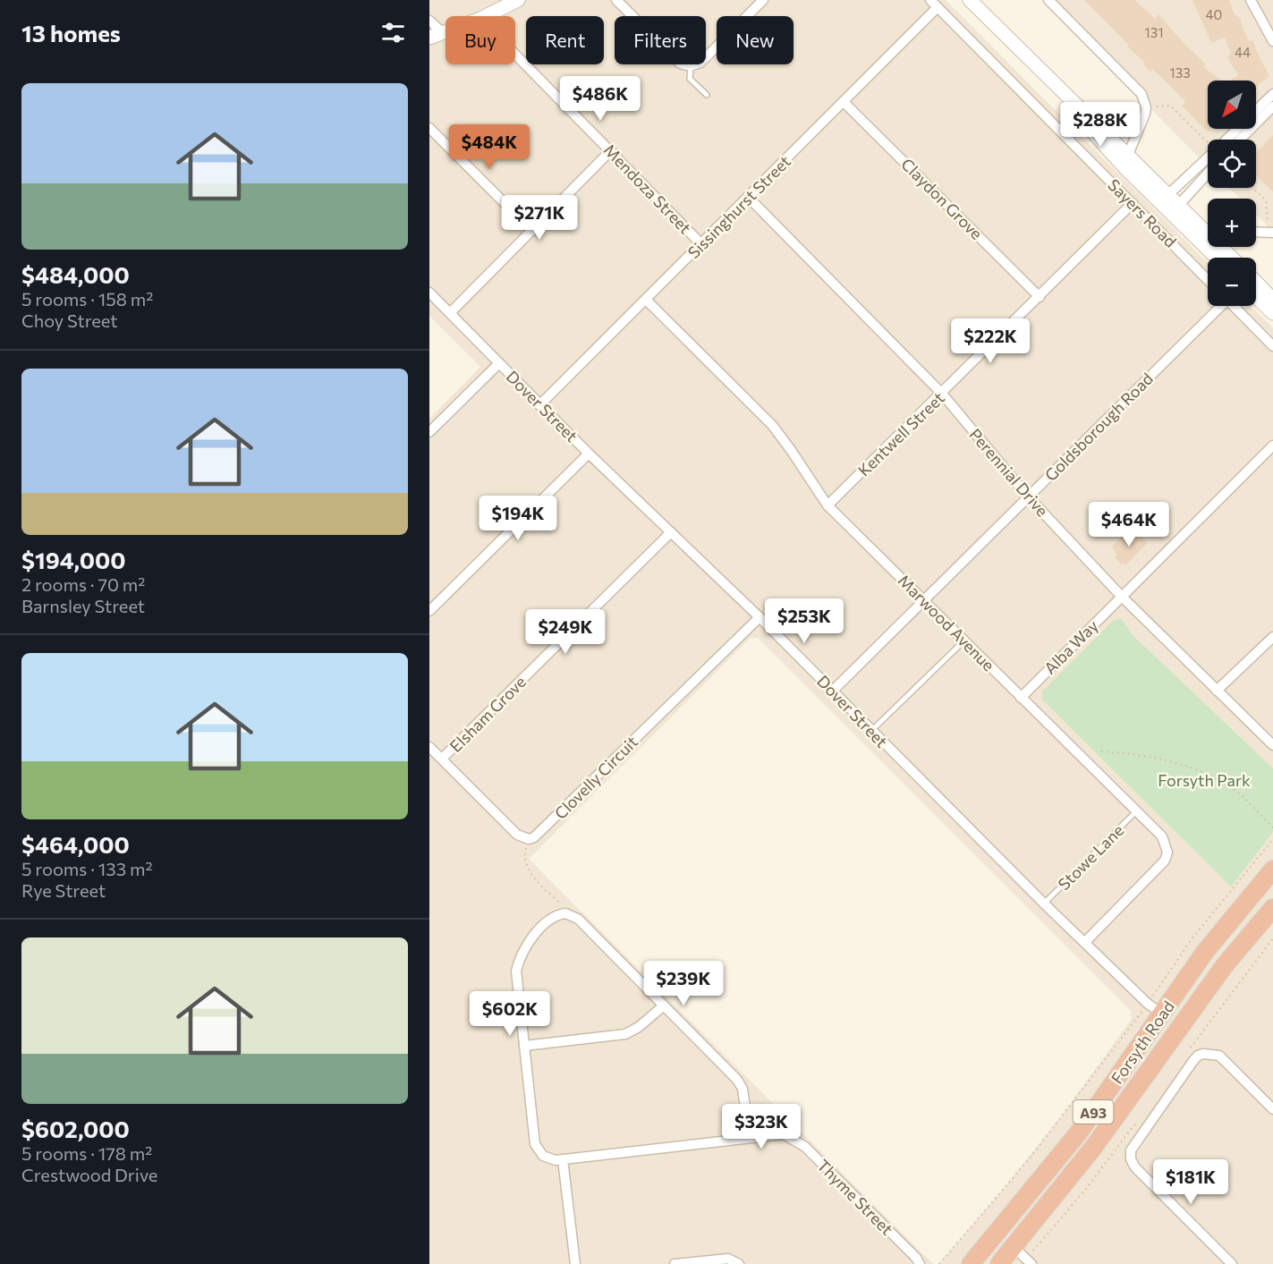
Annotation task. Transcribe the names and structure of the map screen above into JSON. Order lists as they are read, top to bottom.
{
  "streets": {
    "highway": ["Forsyth Road", "A93"],
    "main road": ["Sayers Road"],
    "street": [
      "Mendoza Street",
      "Claydon Grove",
      "Sissinghurst Street",
      "Dover Street",
      "Goldsborough Road",
      "Kentwell Street",
      "Perennial Drive",
      "Marwood Avenue",
      "Alba Way",
      "Elsham Grove",
      "Clovelly Circuit",
      "Thyme Street"
    ],
    "lane": ["Stowe Lane"]
  },
  "crossings": [
    ["Mendoza Street", "Sissinghurst Street"],
    ["Claydon Grove", "Sissinghurst Street"],
    ["Claydon Grove", "Kentwell Street"],
    ["Sissinghurst Street", "Sayers Road"],
    ["Sissinghurst Street", "Dover Street"],
    ["Sissinghurst Street", "Perennial Drive"],
    ["Sissinghurst Street", "Marwood Avenue"],
    ["Sayers Road", "Kentwell Street"],
    ["Dover Street", "Goldsborough Road"],
    ["Dover Street", "Marwood Avenue"],
    ["Dover Street", "Elsham Grove"],
    ["Dover Street", "Clovelly Circuit"],
    ["Dover Street", "Stowe Lane"],
    ["Dover Street", "Forsyth Road"],
    ["Goldsborough Road", "Perennial Drive"],
    ["Goldsborough Road", "Marwood Avenue"],
    ["Kentwell Street", "Perennial Drive"],
    ["Kentwell Street", "Marwood Avenue"],
    ["Perennial Drive", "Alba Way"],
    ["Marwood Avenue", "Alba Way"],
    ["Marwood Avenue", "Stowe Lane"]
  ],
  "parks": ["Forsyth Park"],
  "house_numbers": [
    "40",
    "131",
    "44",
    "133"
  ],
  "north": "bottom left",
  "page": {
    "heading": "13 homes",
    "chip": [
      "Buy",
      "Rent",
      "Filters",
      "New"
    ],
    "list": [
      {
        "name": "$484,000",
        "note": "5 rooms · 158 m² · Choy Street"
      },
      {
        "name": "$194,000",
        "note": "2 rooms · 70 m² · Barnsley Street"
      },
      {
        "name": "$464,000",
        "note": "5 rooms · 133 m² · Rye Street"
      },
      {
        "name": "$602,000",
        "note": "5 rooms · 178 m² · Crestwood Drive"
      }
    ],
    "price": [
      "$486K",
      "$288K",
      "$484K",
      "$271K",
      "$222K",
      "$194K",
      "$464K",
      "$253K",
      "$249K",
      "$239K",
      "$602K",
      "$323K",
      "$181K"
    ],
    "map_buttons": ["+", "−"]
  }
}
